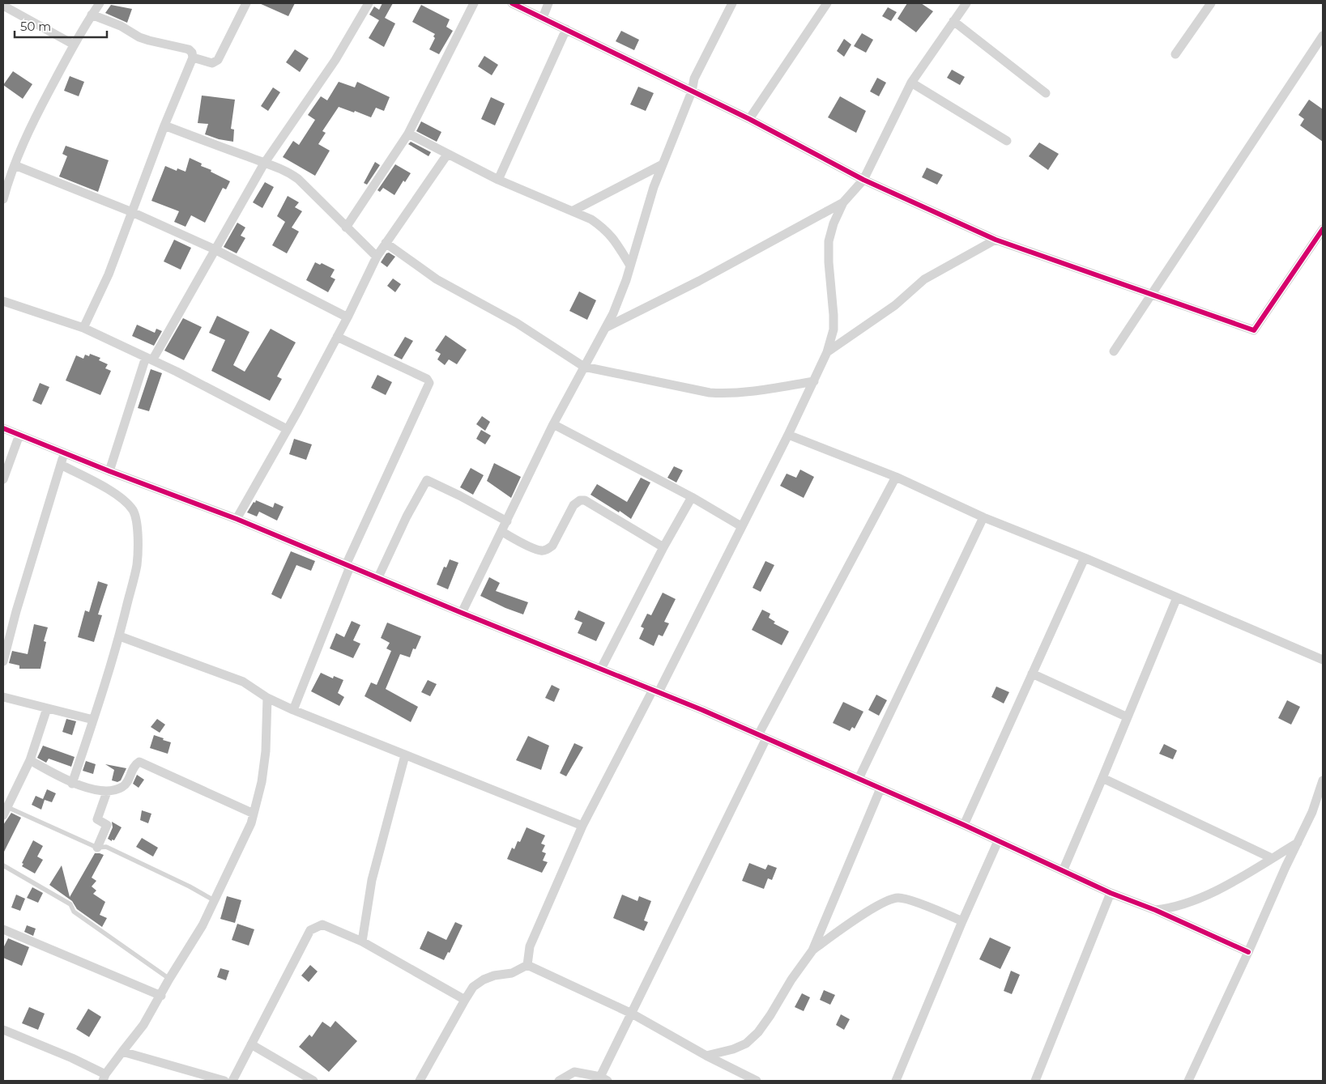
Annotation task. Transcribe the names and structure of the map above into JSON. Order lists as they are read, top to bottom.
{
  "scale_bar": "50 m"
}
